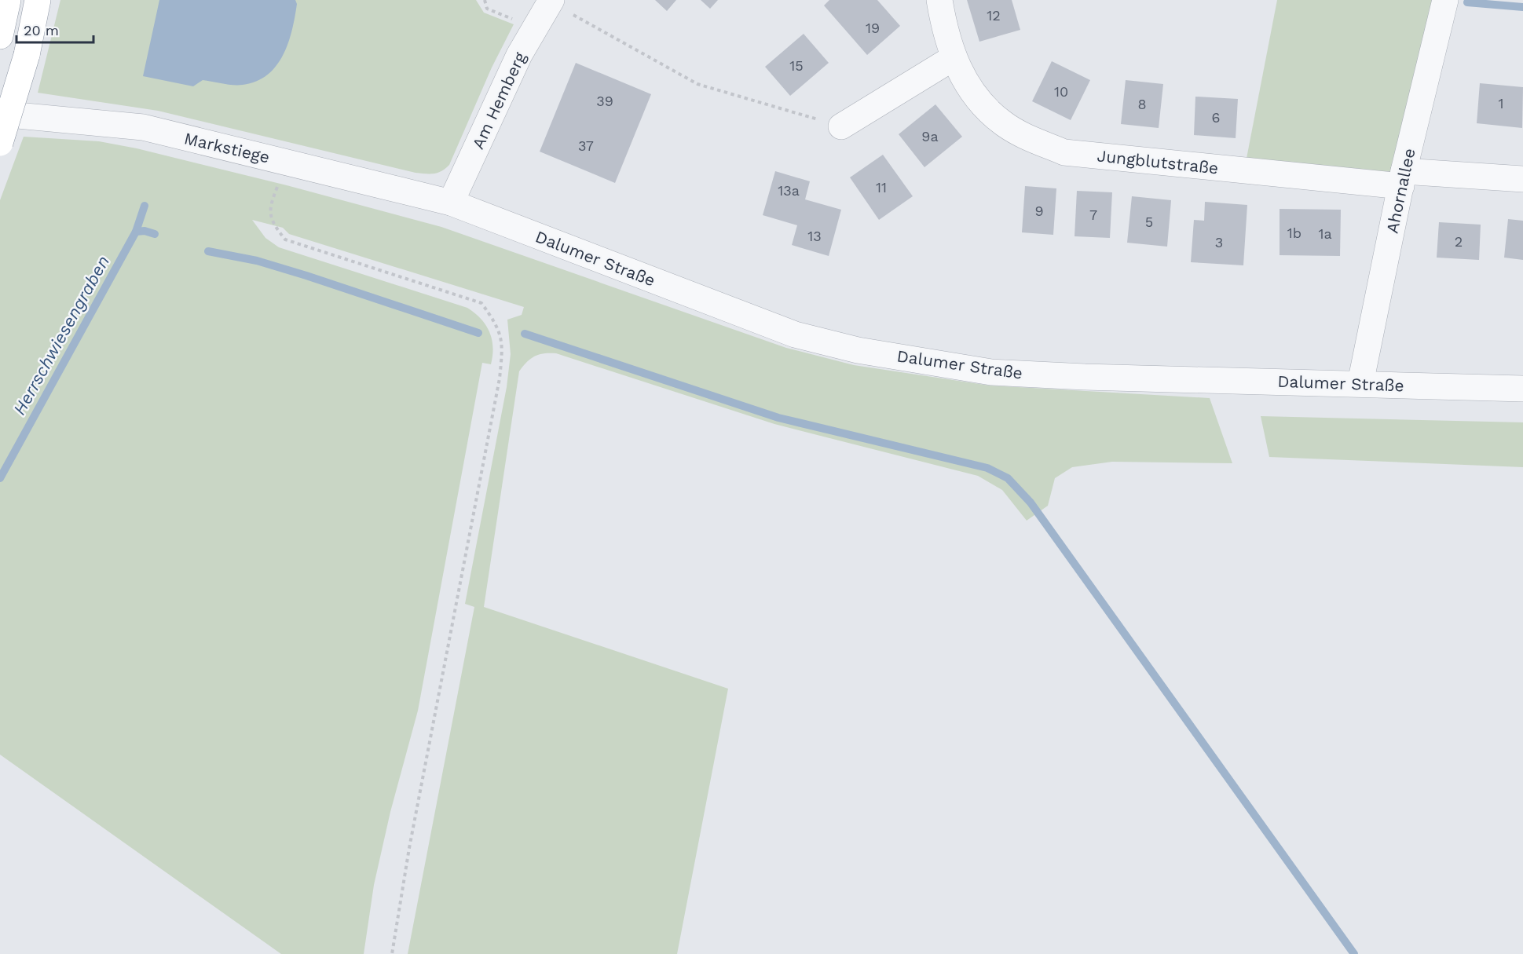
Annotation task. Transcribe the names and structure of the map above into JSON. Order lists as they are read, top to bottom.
{
  "streets": {
    "street": [
      "Am Hemberg",
      "Markstiege",
      "Jungblutstraße",
      "Ahornallee",
      "Dalumer Straße"
    ]
  },
  "crossings": [
    ["Am Hemberg", "Markstiege"],
    ["Am Hemberg", "Dalumer Straße"],
    ["Markstiege", "Dalumer Straße"],
    ["Jungblutstraße", "Ahornallee"],
    ["Ahornallee", "Dalumer Straße"]
  ],
  "water": ["Herrschwiesengraben"],
  "house_numbers": [
    "12",
    "19",
    "15",
    "10",
    "39",
    "1",
    "8",
    "6",
    "9a",
    "37",
    "11",
    "13a",
    "9",
    "7",
    "5",
    "1b",
    "1a",
    "13",
    "2",
    "3"
  ],
  "scale_bar": "20 m"
}
